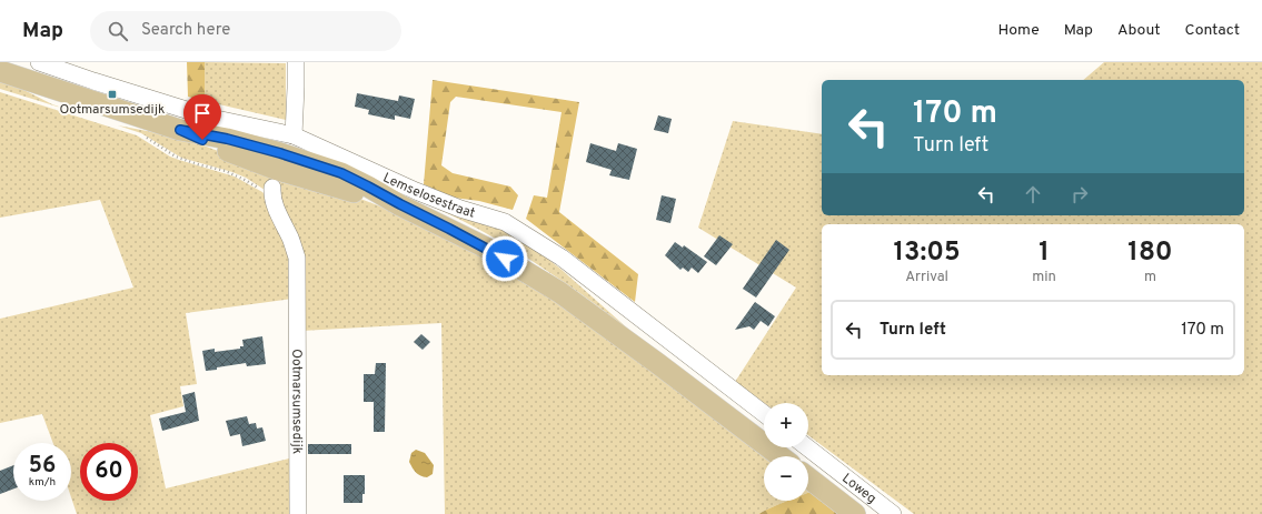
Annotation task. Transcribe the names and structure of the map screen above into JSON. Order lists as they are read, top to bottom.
{
  "streets": {
    "street": ["Lemselosestraat", "Ootmarsumsedijk", "Loweg"]
  },
  "places": {
    "transit": ["Ootmarsumsedijk"]
  },
  "page": {
    "header": "Map",
    "search": "Search here",
    "nav": [
      "Home",
      "Map",
      "About",
      "Contact"
    ],
    "turn": ["170 m", "Turn left"],
    "eta": [
      "13:05",
      "Arrival",
      "1",
      "min",
      "180",
      "m"
    ],
    "list": [
      {
        "name": "Turn left",
        "value": "170 m"
      }
    ],
    "map_buttons": ["+", "−"],
    "speed": "56 km/h",
    "limit": "60"
  }
}
